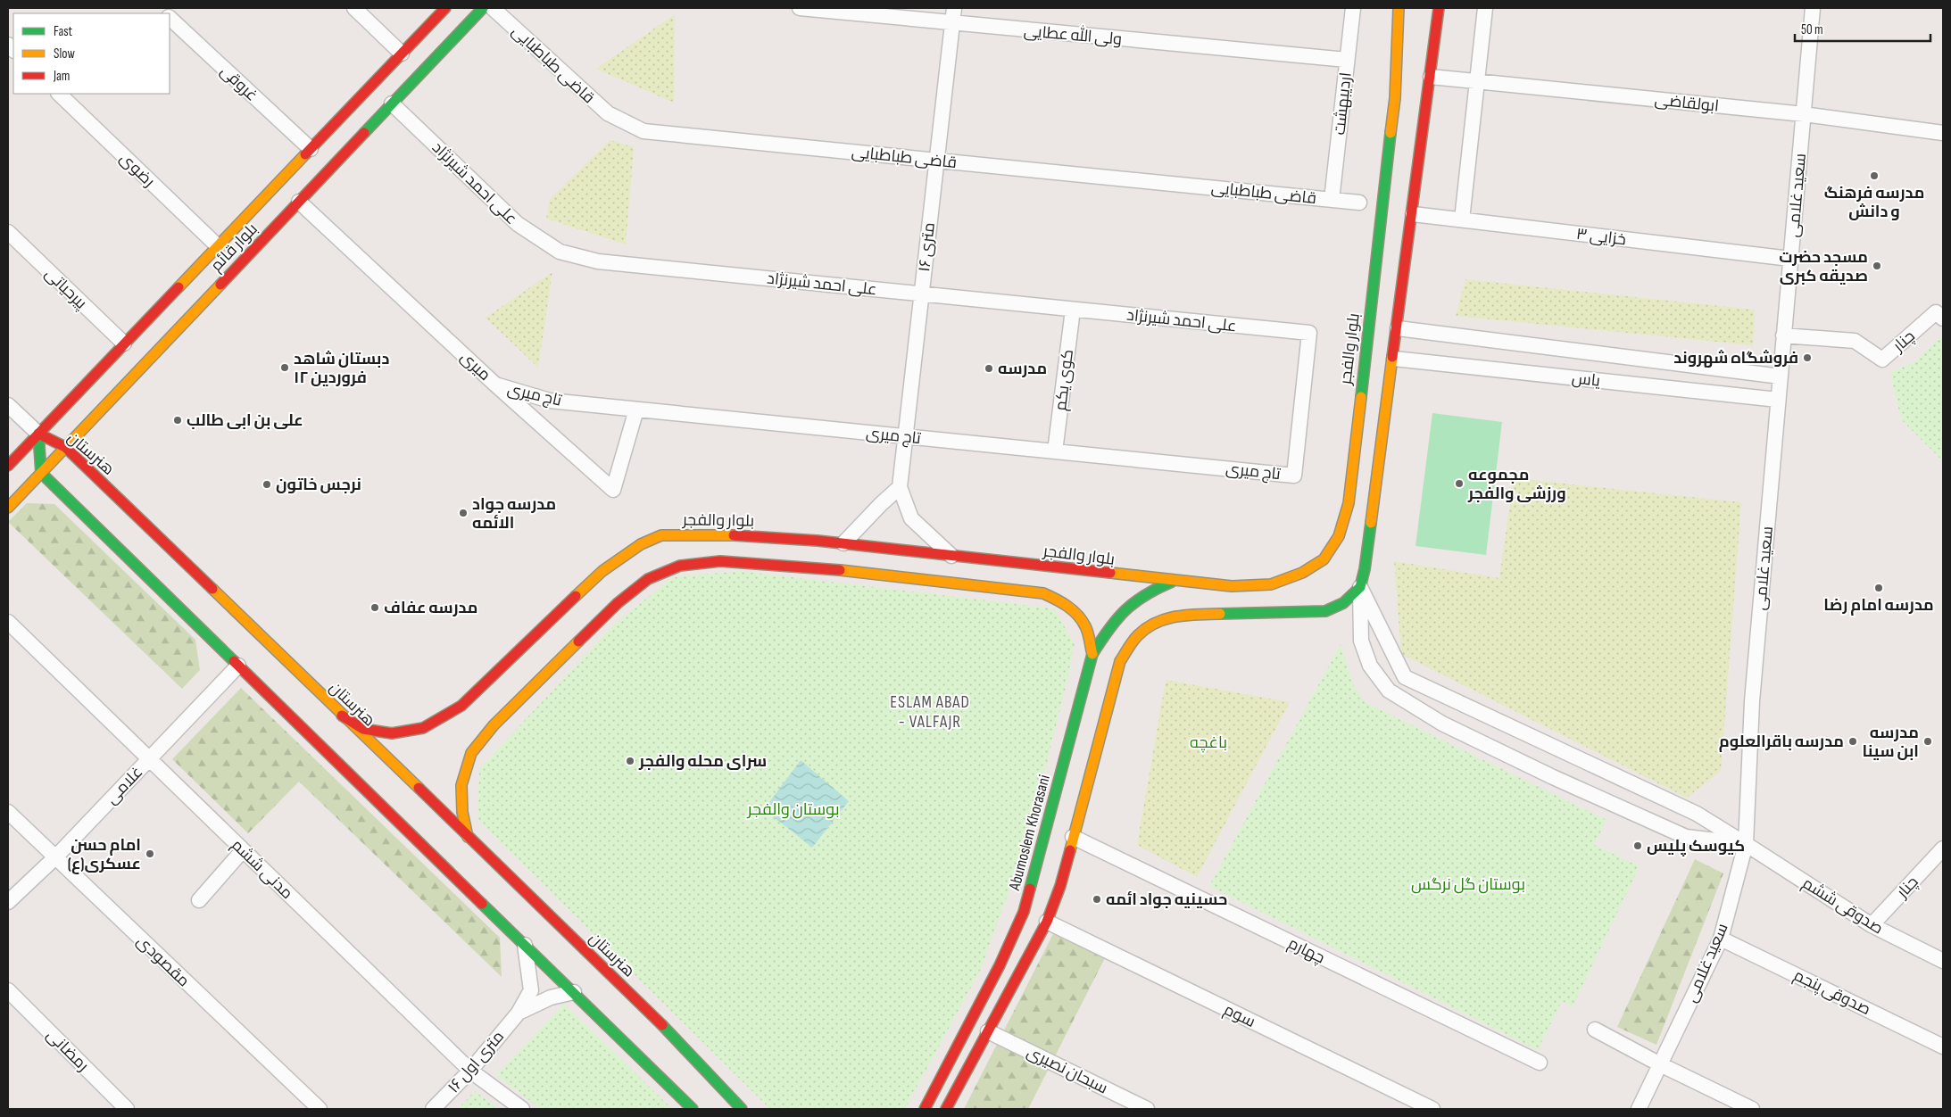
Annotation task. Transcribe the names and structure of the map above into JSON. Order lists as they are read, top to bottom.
{
  "streets": {
    "main road": [
      "بلوار قائم",
      "بلوار والفجر",
      "هنرستان",
      "Abumoslem Khorasani"
    ],
    "street": [
      "ولی الله عطایی",
      "قاضی طباطبایی",
      "غروقی",
      "ابولقاضی",
      "اردیبهشت",
      "رضوی",
      "علی احمد شیرنژاد",
      "سعید غلامی",
      "خزایی ۳",
      "۱۶ متری",
      "پیرحیاتی",
      "چنار",
      "میری",
      "یاس",
      "کوی یکم",
      "تاج میری",
      "غلامی",
      "مدنی ششم",
      "صدوقی ششم",
      "چهارم",
      "مقصودی",
      "صدوقی پنجم",
      "سوم",
      "رمضانی",
      "۱۶ متری اول",
      "سبحان نصیری"
    ]
  },
  "crossings": [
    ["ولی الله عطایی", "اردیبهشت"],
    ["ولی الله عطایی", "۱۶ متری"],
    ["قاضی طباطبایی", "اردیبهشت"],
    ["قاضی طباطبایی", "۱۶ متری"],
    ["غروقی", "بلوار قائم"],
    ["ابولقاضی", "سعید غلامی"],
    ["رضوی", "بلوار قائم"],
    ["علی احمد شیرنژاد", "بلوار قائم"],
    ["علی احمد شیرنژاد", "۱۶ متری"],
    ["علی احمد شیرنژاد", "کوی یکم"],
    ["علی احمد شیرنژاد", "تاج میری"],
    ["سعید غلامی", "خزایی ۳"],
    ["سعید غلامی", "چنار"],
    ["سعید غلامی", "یاس"],
    ["سعید غلامی", "صدوقی ششم"],
    ["سعید غلامی", "صدوقی پنجم"],
    ["بلوار قائم", "پیرحیاتی"],
    ["بلوار قائم", "میری"],
    ["بلوار قائم", "هنرستان"],
    ["۱۶ متری", "تاج میری"],
    ["چنار", "صدوقی ششم"],
    ["بلوار والفجر", "هنرستان"],
    ["بلوار والفجر", "Abumoslem Khorasani"],
    ["میری", "تاج میری"],
    ["کوی یکم", "تاج میری"],
    ["غلامی", "مدنی ششم"],
    ["غلامی", "مقصودی"],
    ["مدنی ششم", "۱۶ متری اول"]
  ],
  "districts": ["ESLAM ABAD - VALFAJR"],
  "parks": ["باغچه", "بوستان والفجر", "بوستان گل نرگس"],
  "places": [
    "مدرسه فرهنگ و دانش",
    "مسجد حضرت صدیقه کبری",
    "فروشگاه شهروند",
    "دبستان شاهد ۱۲ فروردین",
    "مدرسه",
    "علی بن ابی طالب",
    "مجموعه ورزشی والفجر",
    "نرجس خاتون",
    "مدرسه جواد الائمه",
    "مدرسه امام رضا",
    "مدرسه عفاف",
    "مدرسه باقرالعلوم",
    "مدرسه ابن سینا",
    "سرای محله والفجر",
    "کیوسک پلیس",
    "امام حسن عسکری(ع)",
    "حسینیه جواد ائمه"
  ],
  "legend": ["Fast", "Slow", "Jam"],
  "scale_bar": "50 m"
}
